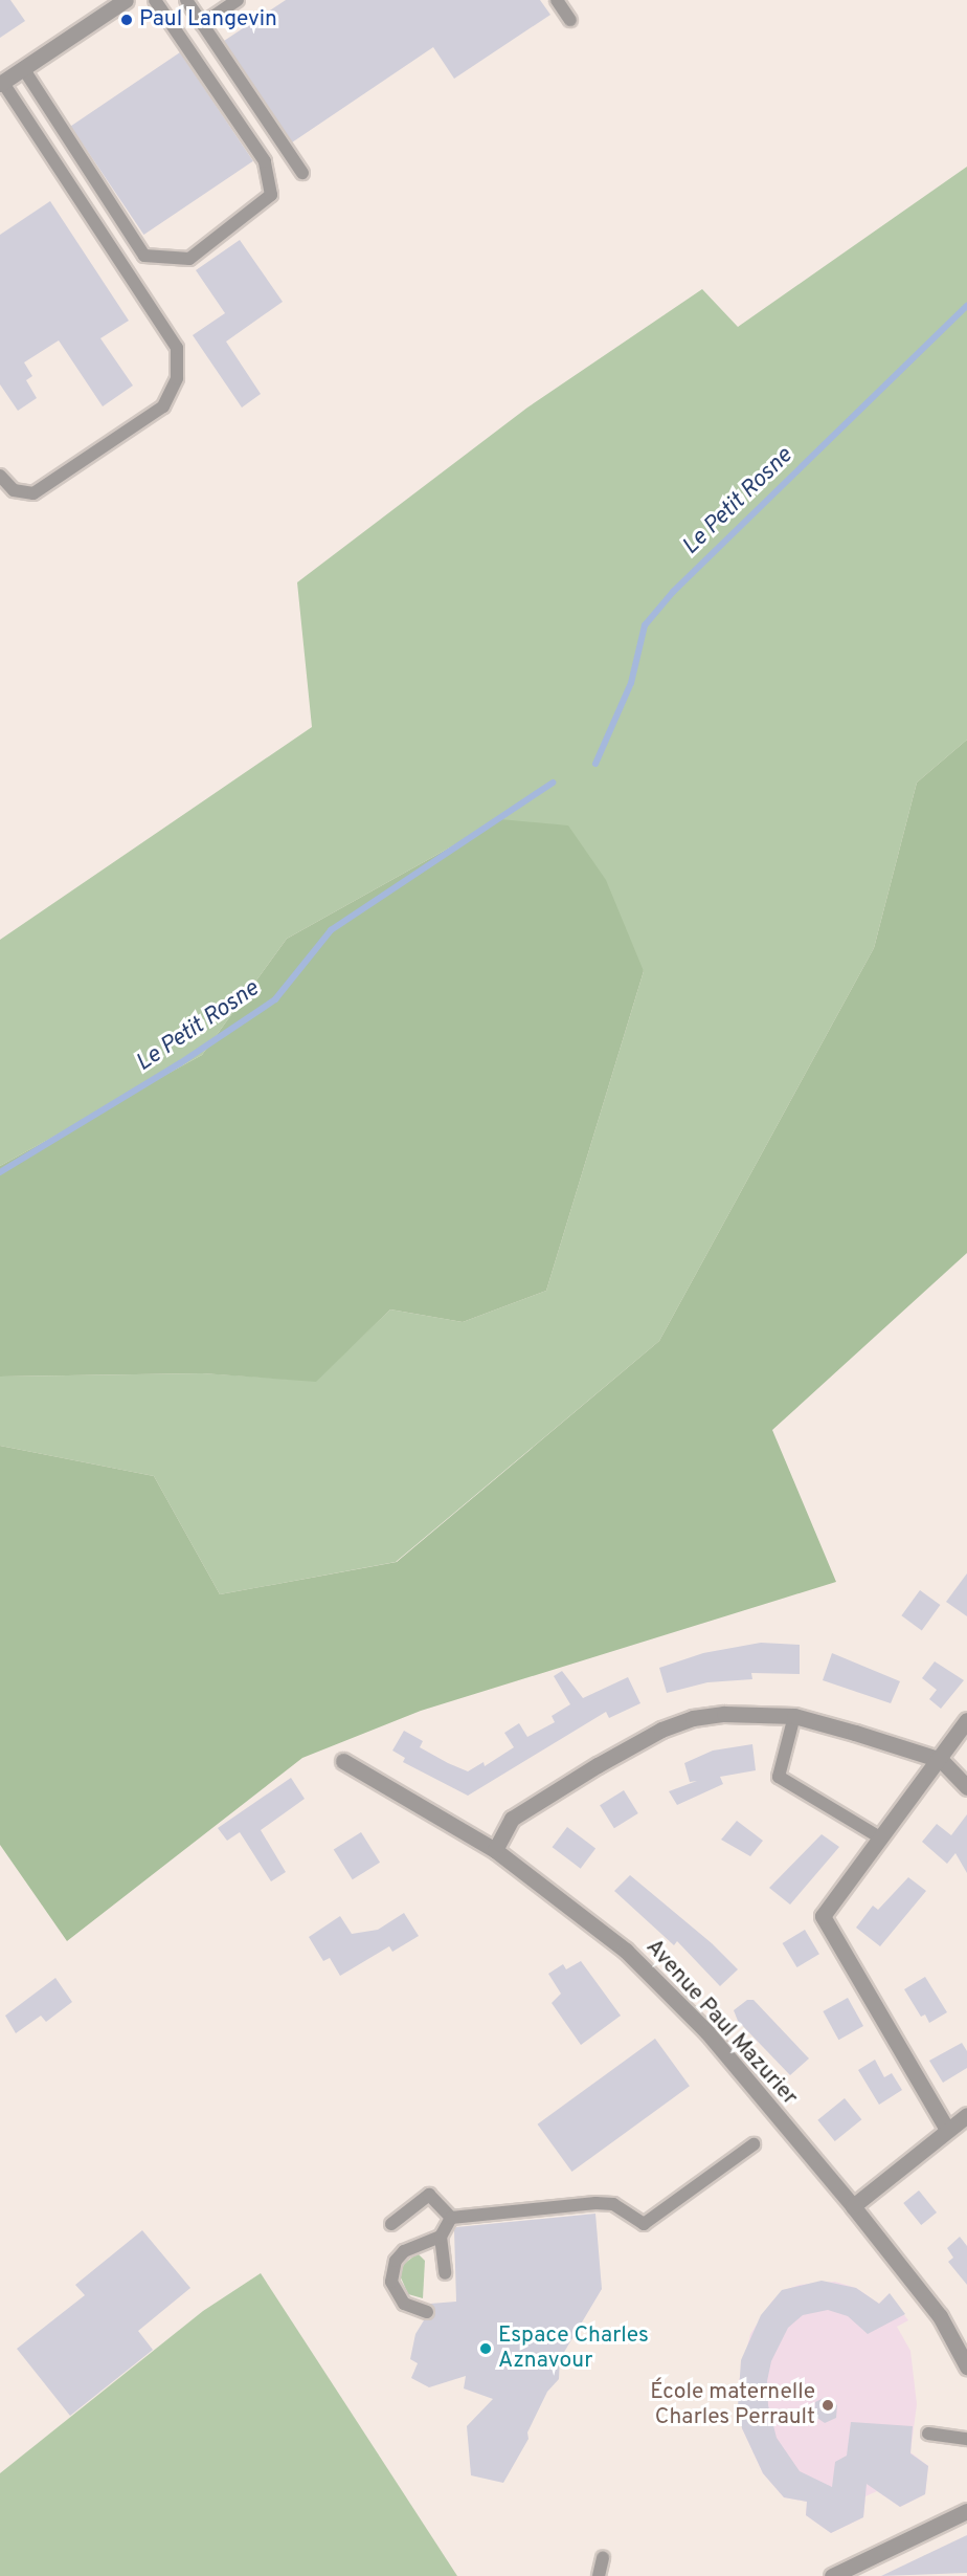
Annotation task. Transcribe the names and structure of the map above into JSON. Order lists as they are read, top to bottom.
{
  "streets": {
    "street": ["Avenue Paul Mazurier"]
  },
  "water": ["Le Petit Rosne"],
  "places": ["Paul Langevin", "Espace Charles Aznavour", "École maternelle Charles Perrault"]
}
